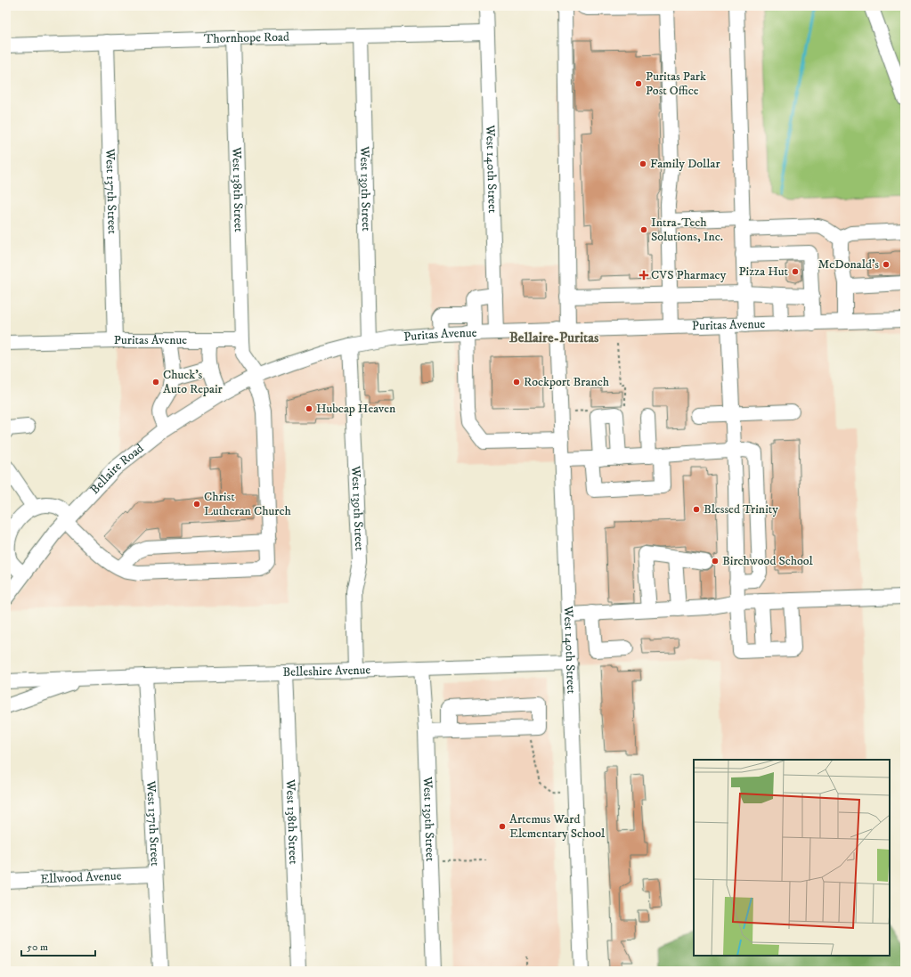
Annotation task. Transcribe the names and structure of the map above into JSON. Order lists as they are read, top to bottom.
{
  "streets": {
    "street": [
      "Thornhope Road",
      "West 140th Street",
      "West 138th Street",
      "West 139th Street",
      "West 137th Street",
      "Puritas Avenue",
      "Bellaire Road",
      "Belleshire Avenue",
      "Ellwood Avenue"
    ]
  },
  "crossings": [
    ["Thornhope Road", "West 140th Street"],
    ["Thornhope Road", "West 138th Street"],
    ["Thornhope Road", "West 139th Street"],
    ["Thornhope Road", "West 137th Street"],
    ["West 140th Street", "Puritas Avenue"],
    ["West 140th Street", "Belleshire Avenue"],
    ["West 138th Street", "Puritas Avenue"],
    ["West 138th Street", "Belleshire Avenue"],
    ["West 139th Street", "Puritas Avenue"],
    ["West 139th Street", "Belleshire Avenue"],
    ["West 137th Street", "Puritas Avenue"],
    ["West 137th Street", "Belleshire Avenue"],
    ["West 137th Street", "Ellwood Avenue"],
    ["Puritas Avenue", "Bellaire Road"]
  ],
  "districts": ["Bellaire-Puritas"],
  "places": {
    "other": [
      "Puritas Park Post Office",
      "Family Dollar",
      "Intra-Tech Solutions, Inc.",
      "McDonald's",
      "Pizza Hut",
      "Chuck's Auto Repair",
      "Rockport Branch",
      "Hubcap Heaven",
      "Christ Lutheran Church",
      "Blessed Trinity",
      "Birchwood School",
      "Artemus Ward Elementary School"
    ],
    "health": ["CVS Pharmacy"]
  },
  "scale_bar": "50 m"
}
